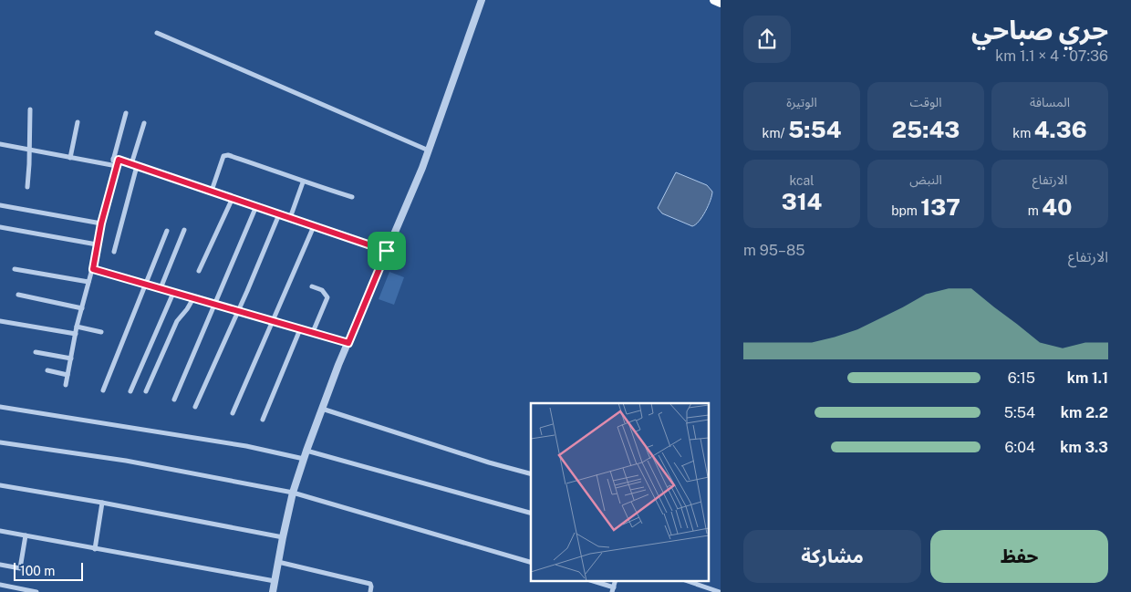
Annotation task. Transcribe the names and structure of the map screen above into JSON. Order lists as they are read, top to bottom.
{
  "scale_bar": "100 m",
  "page": {
    "heading": ["جري صباحي", "07:36 · 4 × 1.1 km"],
    "stats": [
      ["المسافة", "4.36 km"],
      ["الوقت", "25:43"],
      ["الوتيرة", "5:54 /km"],
      ["الارتفاع", "40 m"],
      ["النبض", "137 bpm"],
      ["kcal", "314"]
    ],
    "chart": ["الارتفاع", "85–95 m"],
    "list": [
      {
        "name": "1.1 km",
        "note": "6:15"
      },
      {
        "name": "2.2 km",
        "note": "5:54"
      },
      {
        "name": "3.3 km",
        "note": "6:04"
      }
    ],
    "buttons": ["حفظ", "مشاركة"],
    "scale": "100 m"
  }
}
